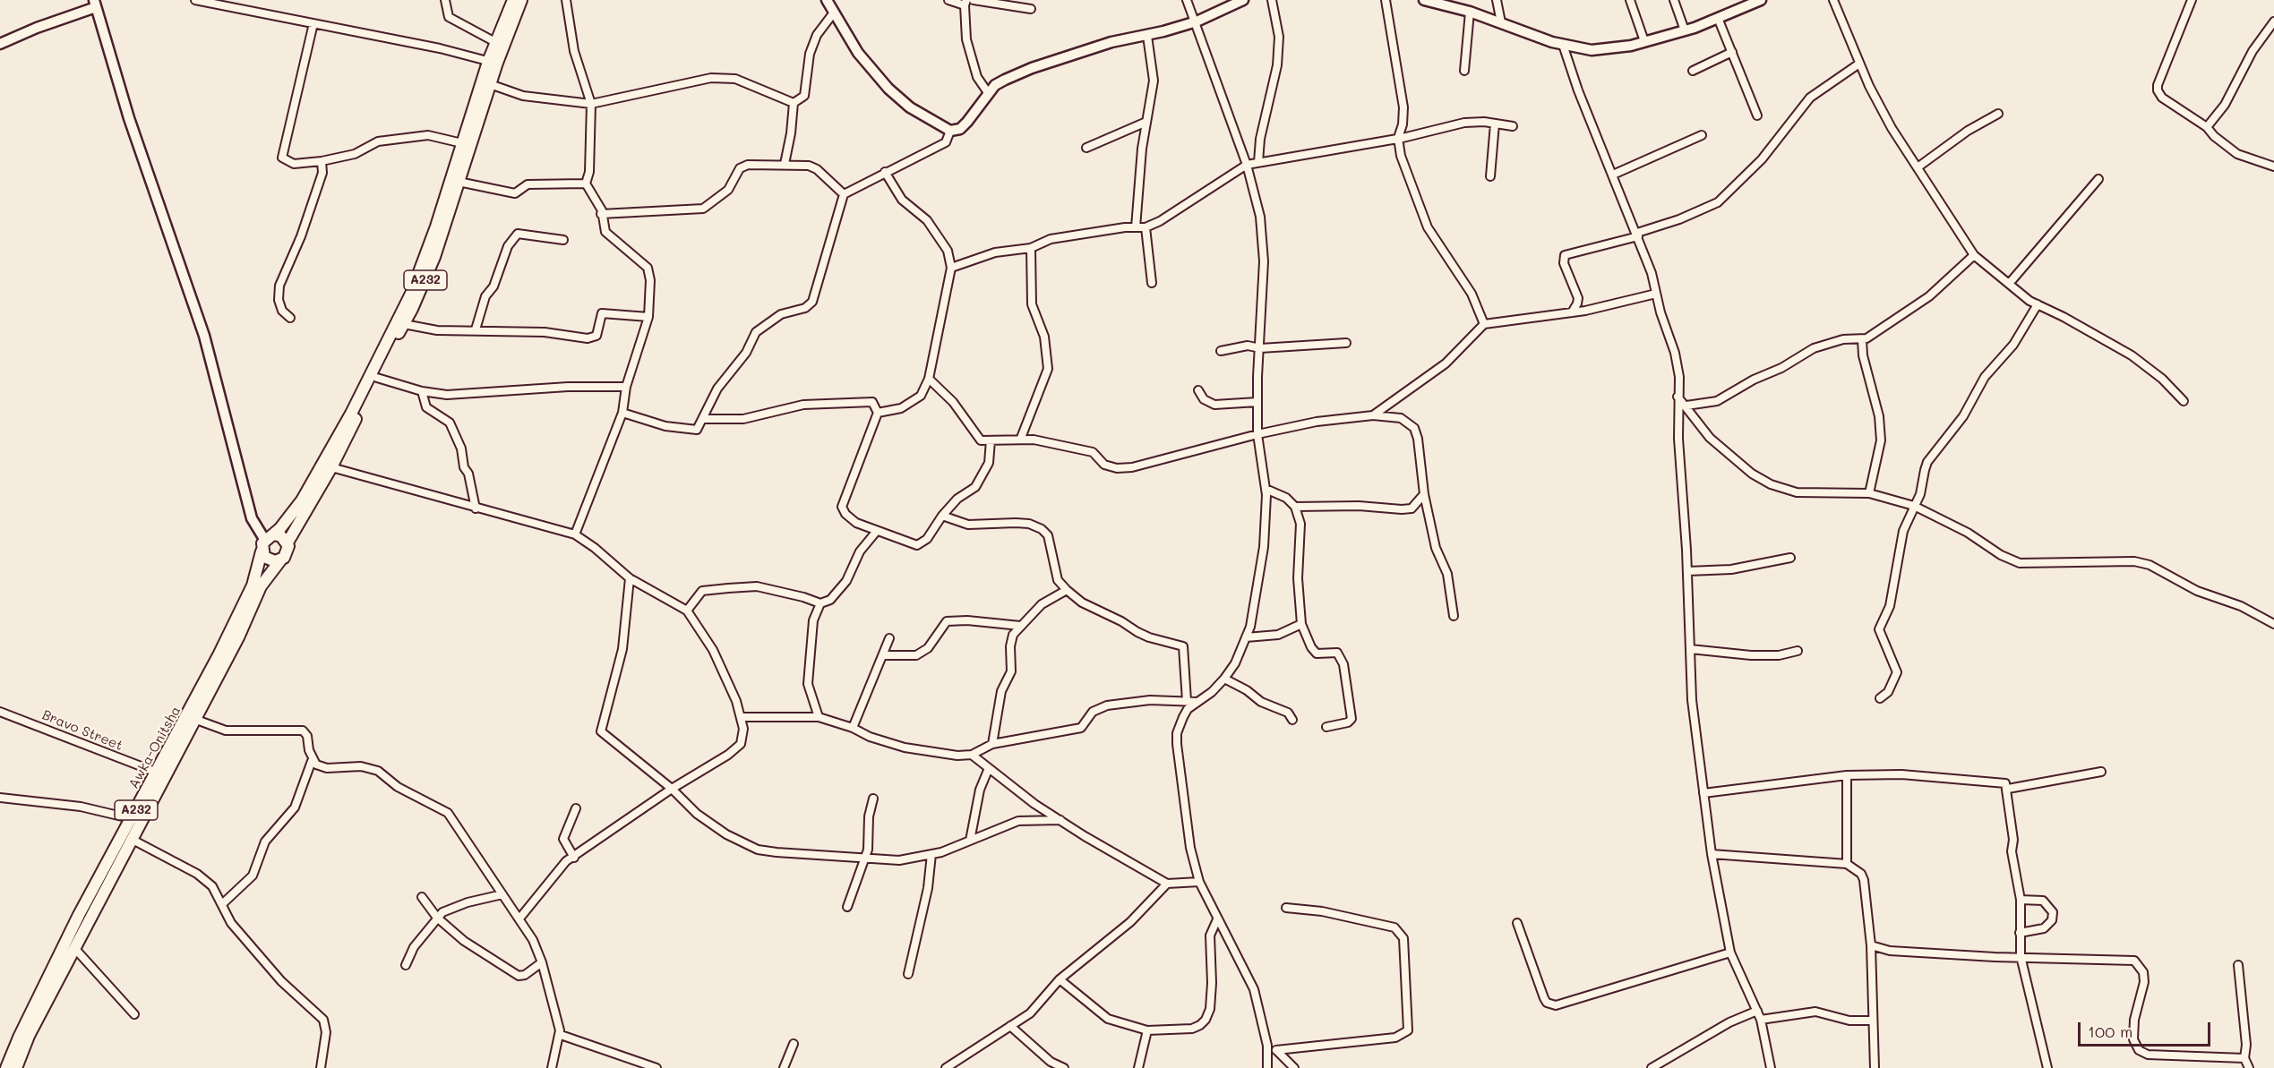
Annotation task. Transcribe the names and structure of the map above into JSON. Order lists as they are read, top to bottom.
{
  "streets": {
    "main road": ["A232", "Awka-Onitsha"],
    "street": ["Bravo Street"]
  },
  "crossings": [
    ["A232", "Awka-Onitsha"],
    ["Bravo Street", "Awka-Onitsha"]
  ],
  "scale_bar": "100 m"
}
